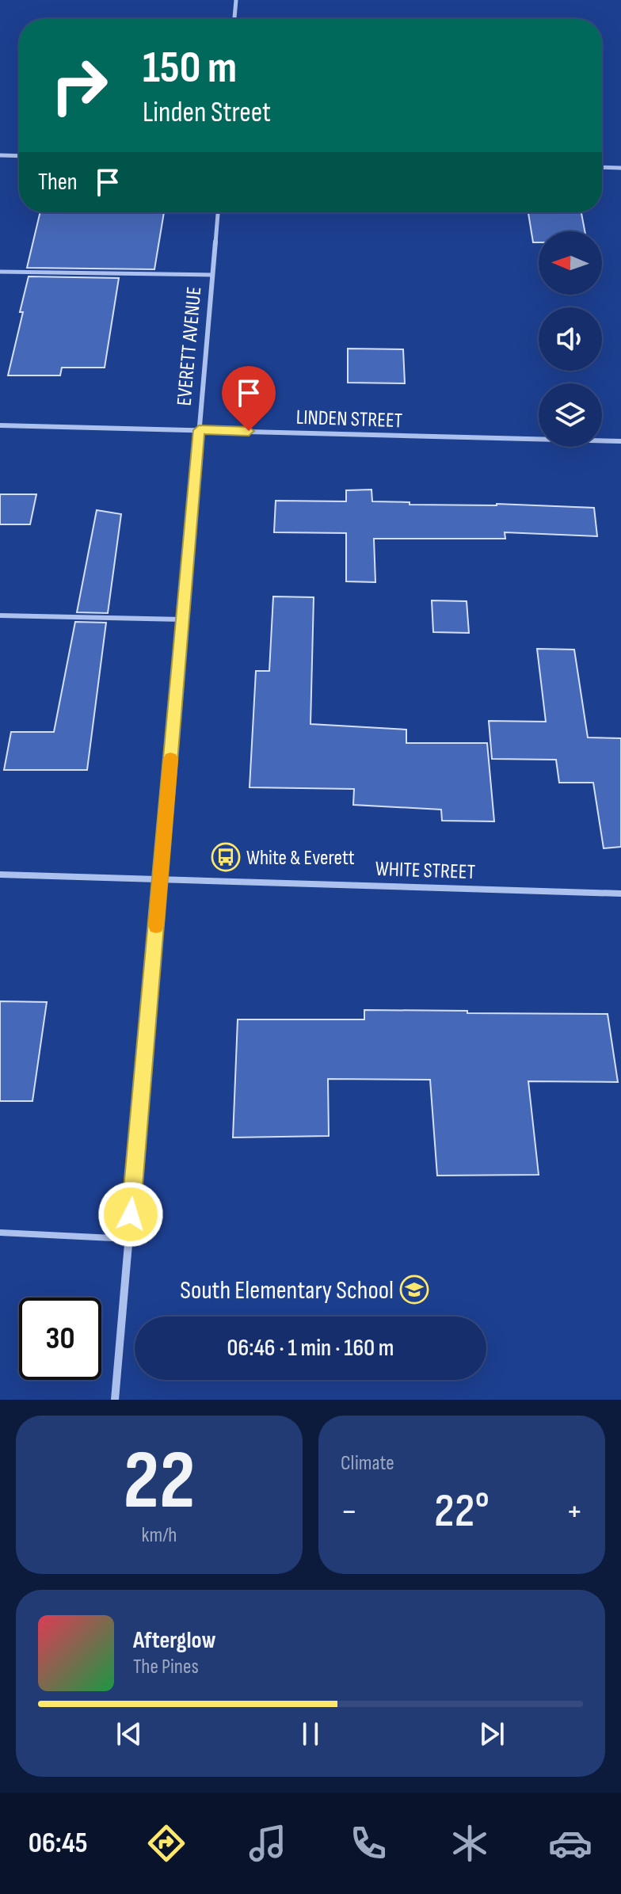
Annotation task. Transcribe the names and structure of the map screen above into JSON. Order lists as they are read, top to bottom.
{
  "streets": {
    "street": ["EVERETT AVENUE", "LINDEN STREET", "WHITE STREET"]
  },
  "crossings": [
    ["EVERETT AVENUE", "LINDEN STREET"],
    ["EVERETT AVENUE", "WHITE STREET"]
  ],
  "places": {
    "bus stop": ["White & Everett"],
    "school or university": ["South Elementary School"]
  },
  "north": "left",
  "page": {
    "turn": ["150 m", "Linden Street"],
    "then": "Then",
    "limit": "30",
    "trip": "06:46 · 1 min · 160 m",
    "tile": [
      ["22", "km/h"],
      "Climate"
    ],
    "heat": ["−", "22°", "+"],
    "song": ["Afterglow", "The Pines"],
    "tabs": "06:45"
  }
}
